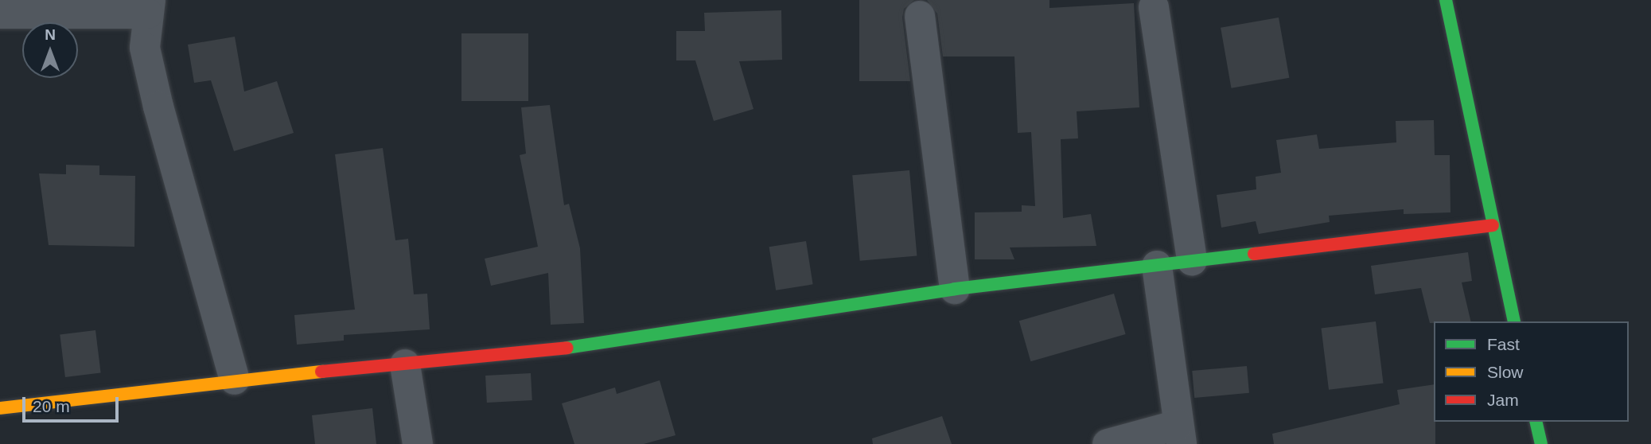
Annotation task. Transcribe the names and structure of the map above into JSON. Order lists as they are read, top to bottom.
{
  "legend": ["Fast", "Slow", "Jam"],
  "scale_bar": "20 m",
  "north": "top"
}
